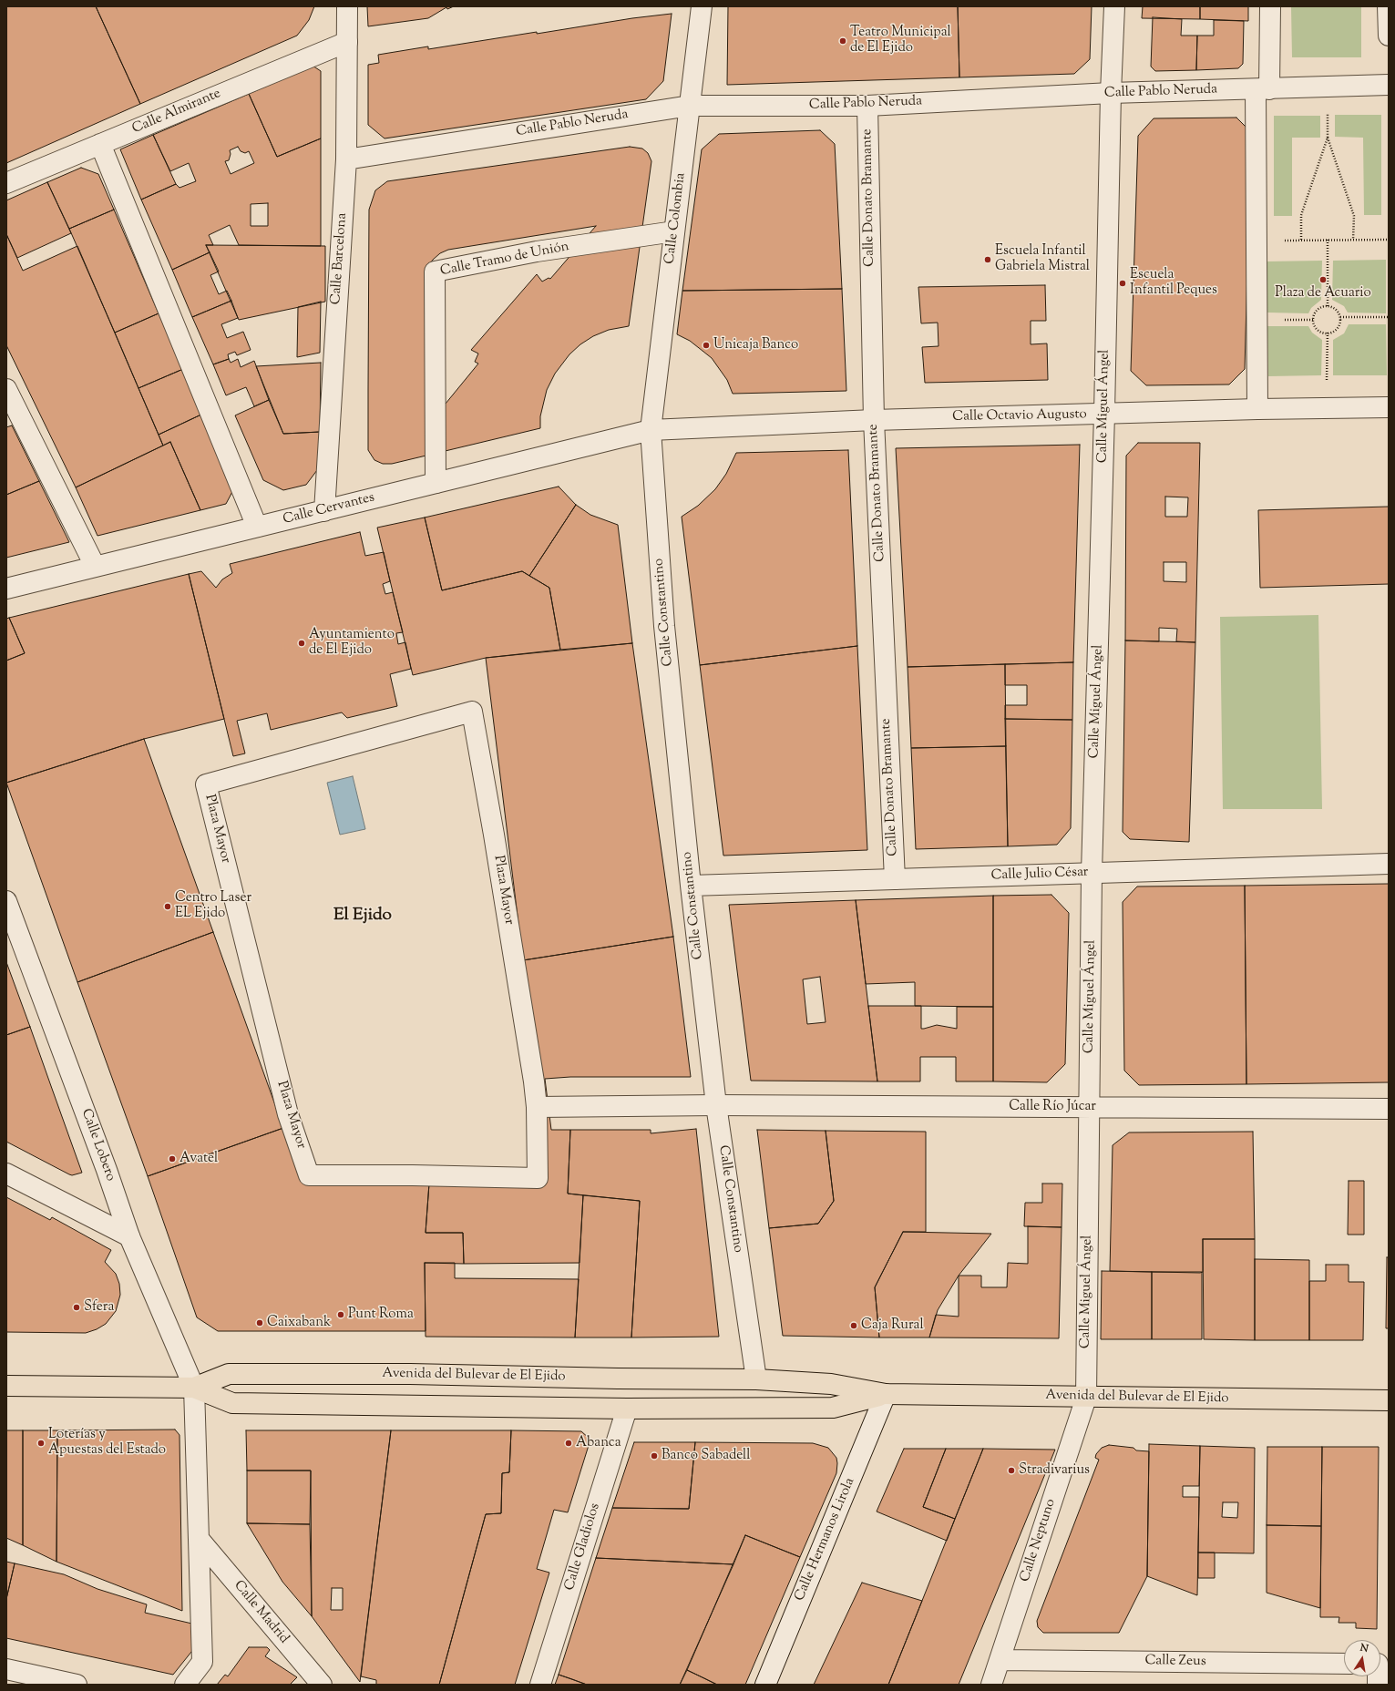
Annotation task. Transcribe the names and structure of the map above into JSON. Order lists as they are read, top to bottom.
{
  "streets": {
    "main road": ["Avenida del Bulevar de El Ejido"],
    "street": [
      "Calle Pablo Neruda",
      "Calle Almirante",
      "Calle Donato Bramante",
      "Calle Colombia",
      "Calle Barcelona",
      "Calle Tramo de Unión",
      "Calle Miguel Ángel",
      "Calle Octavio Augusto",
      "Calle Cervantes",
      "Calle Constantino",
      "Plaza Mayor",
      "Calle Julio César",
      "Calle Río Júcar",
      "Calle Lobero",
      "Calle Hermanos Lirola",
      "Calle Neptuno",
      "Calle Gladiolos",
      "Calle Madrid",
      "Calle Zeus"
    ]
  },
  "crossings": [
    ["Calle Pablo Neruda", "Calle Donato Bramante"],
    ["Calle Pablo Neruda", "Calle Colombia"],
    ["Calle Pablo Neruda", "Calle Barcelona"],
    ["Calle Pablo Neruda", "Calle Miguel Ángel"],
    ["Calle Almirante", "Calle Barcelona"],
    ["Calle Donato Bramante", "Calle Octavio Augusto"],
    ["Calle Donato Bramante", "Calle Julio César"],
    ["Calle Colombia", "Calle Tramo de Unión"],
    ["Calle Colombia", "Calle Octavio Augusto"],
    ["Calle Colombia", "Calle Cervantes"],
    ["Calle Colombia", "Calle Constantino"],
    ["Calle Barcelona", "Calle Cervantes"],
    ["Calle Tramo de Unión", "Calle Cervantes"],
    ["Calle Miguel Ángel", "Calle Octavio Augusto"],
    ["Calle Miguel Ángel", "Calle Julio César"],
    ["Calle Miguel Ángel", "Calle Río Júcar"],
    ["Calle Miguel Ángel", "Avenida del Bulevar de El Ejido"],
    ["Calle Miguel Ángel", "Calle Neptuno"],
    ["Calle Octavio Augusto", "Calle Cervantes"],
    ["Calle Octavio Augusto", "Calle Constantino"],
    ["Calle Cervantes", "Calle Constantino"],
    ["Calle Constantino", "Calle Julio César"],
    ["Calle Constantino", "Calle Río Júcar"],
    ["Calle Constantino", "Avenida del Bulevar de El Ejido"],
    ["Calle Lobero", "Avenida del Bulevar de El Ejido"],
    ["Avenida del Bulevar de El Ejido", "Calle Hermanos Lirola"],
    ["Avenida del Bulevar de El Ejido", "Calle Neptuno"],
    ["Avenida del Bulevar de El Ejido", "Calle Gladiolos"],
    ["Calle Neptuno", "Calle Zeus"]
  ],
  "districts": ["El Ejido"],
  "places": [
    "Teatro Municipal de El Ejido",
    "Escuela Infantil Gabriela Mistral",
    "Plaza de Acuario",
    "Escuela Infantil Peques",
    "Unicaja Banco",
    "Ayuntamiento de El Ejido",
    "Centro Laser EL Ejido",
    "Avatel",
    "Sfera",
    "Punt Roma",
    "Caixabank",
    "Caja Rural",
    "Loterías y Apuestas del Estado",
    "Abanca",
    "Banco Sabadell",
    "Stradivarius"
  ],
  "north": "top"
}
